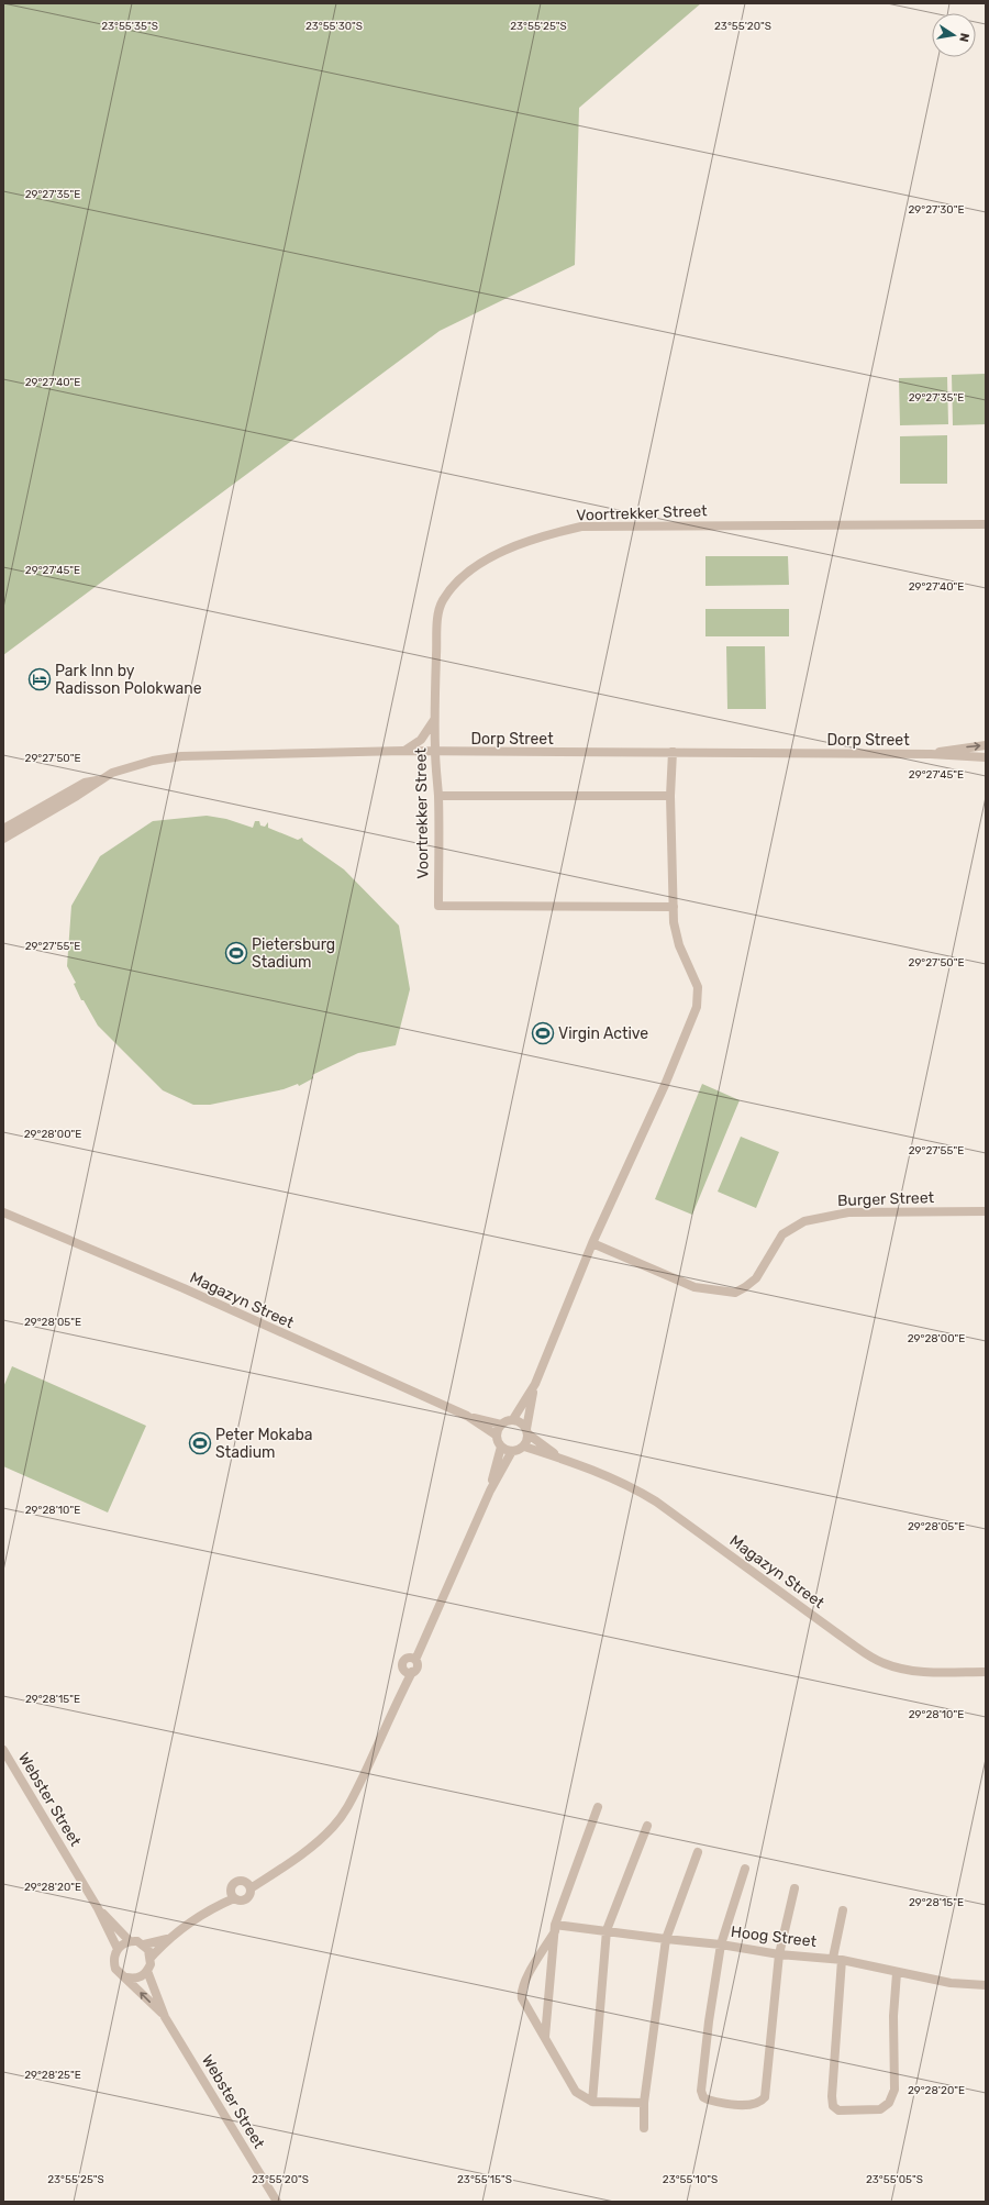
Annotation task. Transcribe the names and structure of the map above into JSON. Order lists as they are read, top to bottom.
{
  "streets": {
    "street": [
      "Voortrekker Street",
      "Dorp Street",
      "Burger Street",
      "Magazyn Street",
      "Webster Street",
      "Hoog Street"
    ]
  },
  "crossings": [
    ["Voortrekker Street", "Dorp Street"]
  ],
  "places": {
    "hotel": ["Park Inn by Radisson Polokwane"],
    "sports": ["Pietersburg Stadium", "Virgin Active", "Peter Mokaba Stadium"]
  },
  "north": "right",
  "coordinates": [
    "23°55'35\"S",
    "23°55'30\"S",
    "23°55'25\"S",
    "23°55'20\"S",
    "29°27'35\"E",
    "29°27'30\"E",
    "29°27'40\"E",
    "29°27'45\"E",
    "29°27'50\"E",
    "29°27'55\"E",
    "29°28'00\"E",
    "29°28'05\"E",
    "29°28'10\"E",
    "29°28'15\"E",
    "29°28'20\"E",
    "29°28'25\"E",
    "23°55'15\"S",
    "23°55'10\"S",
    "23°55'05\"S"
  ]
}
